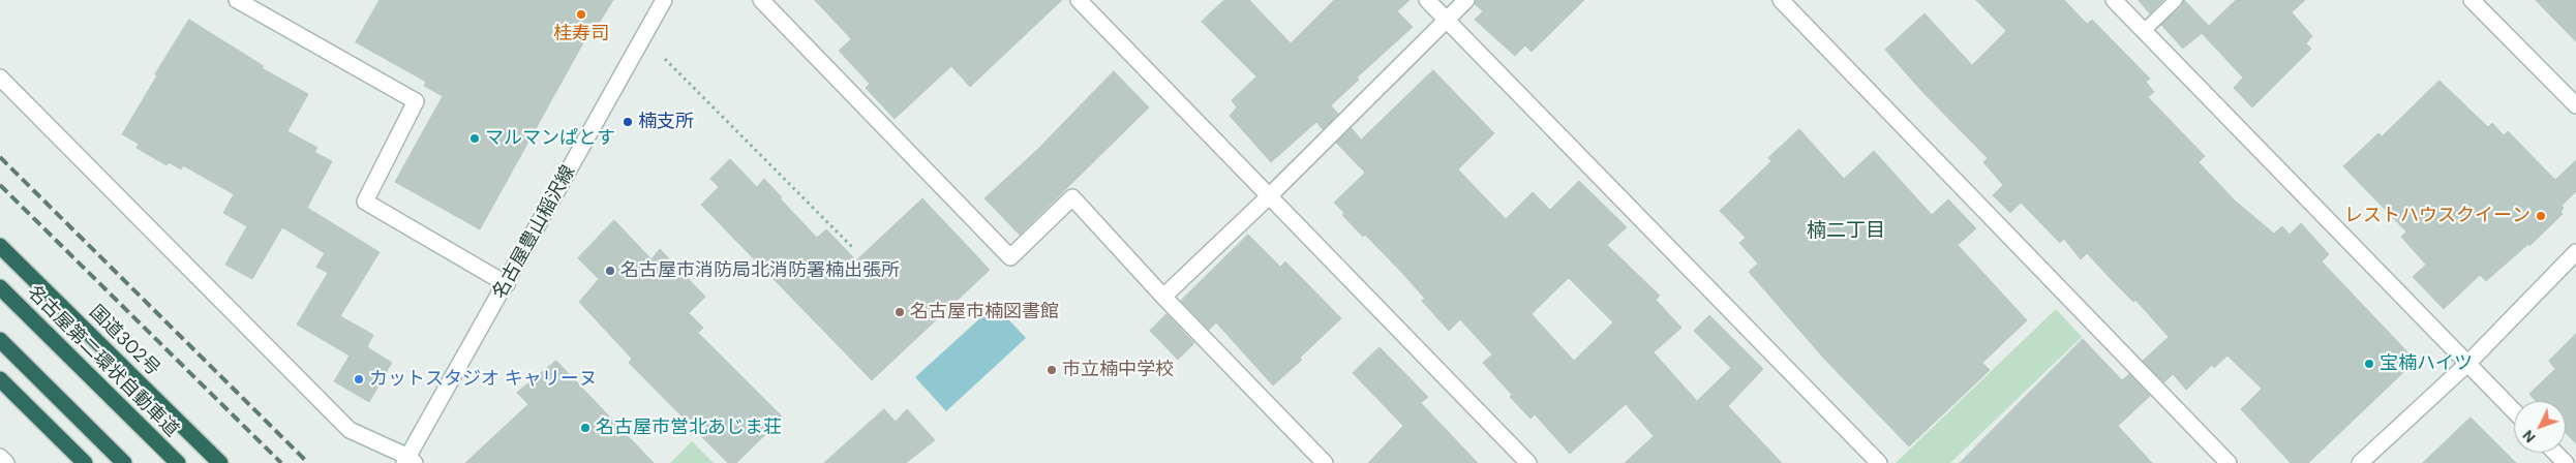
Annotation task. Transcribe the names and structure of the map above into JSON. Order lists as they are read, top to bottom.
{
  "streets": {
    "highway": ["国道302号", "名古屋第二環状自動車道"],
    "street": ["名古屋豊山稲沢線"]
  },
  "districts": ["楠二丁目"],
  "places": [
    "桂寿司",
    "楠支所",
    "マルマンぱとす",
    "レストハウスクイーン",
    "名古屋市消防局北消防署楠出張所",
    "名古屋市楠図書館",
    "宝楠ハイツ",
    "市立楠中学校",
    "カットスタジオ キャリーヌ",
    "名古屋市営北あじま荘"
  ],
  "north": "bottom left"
}
